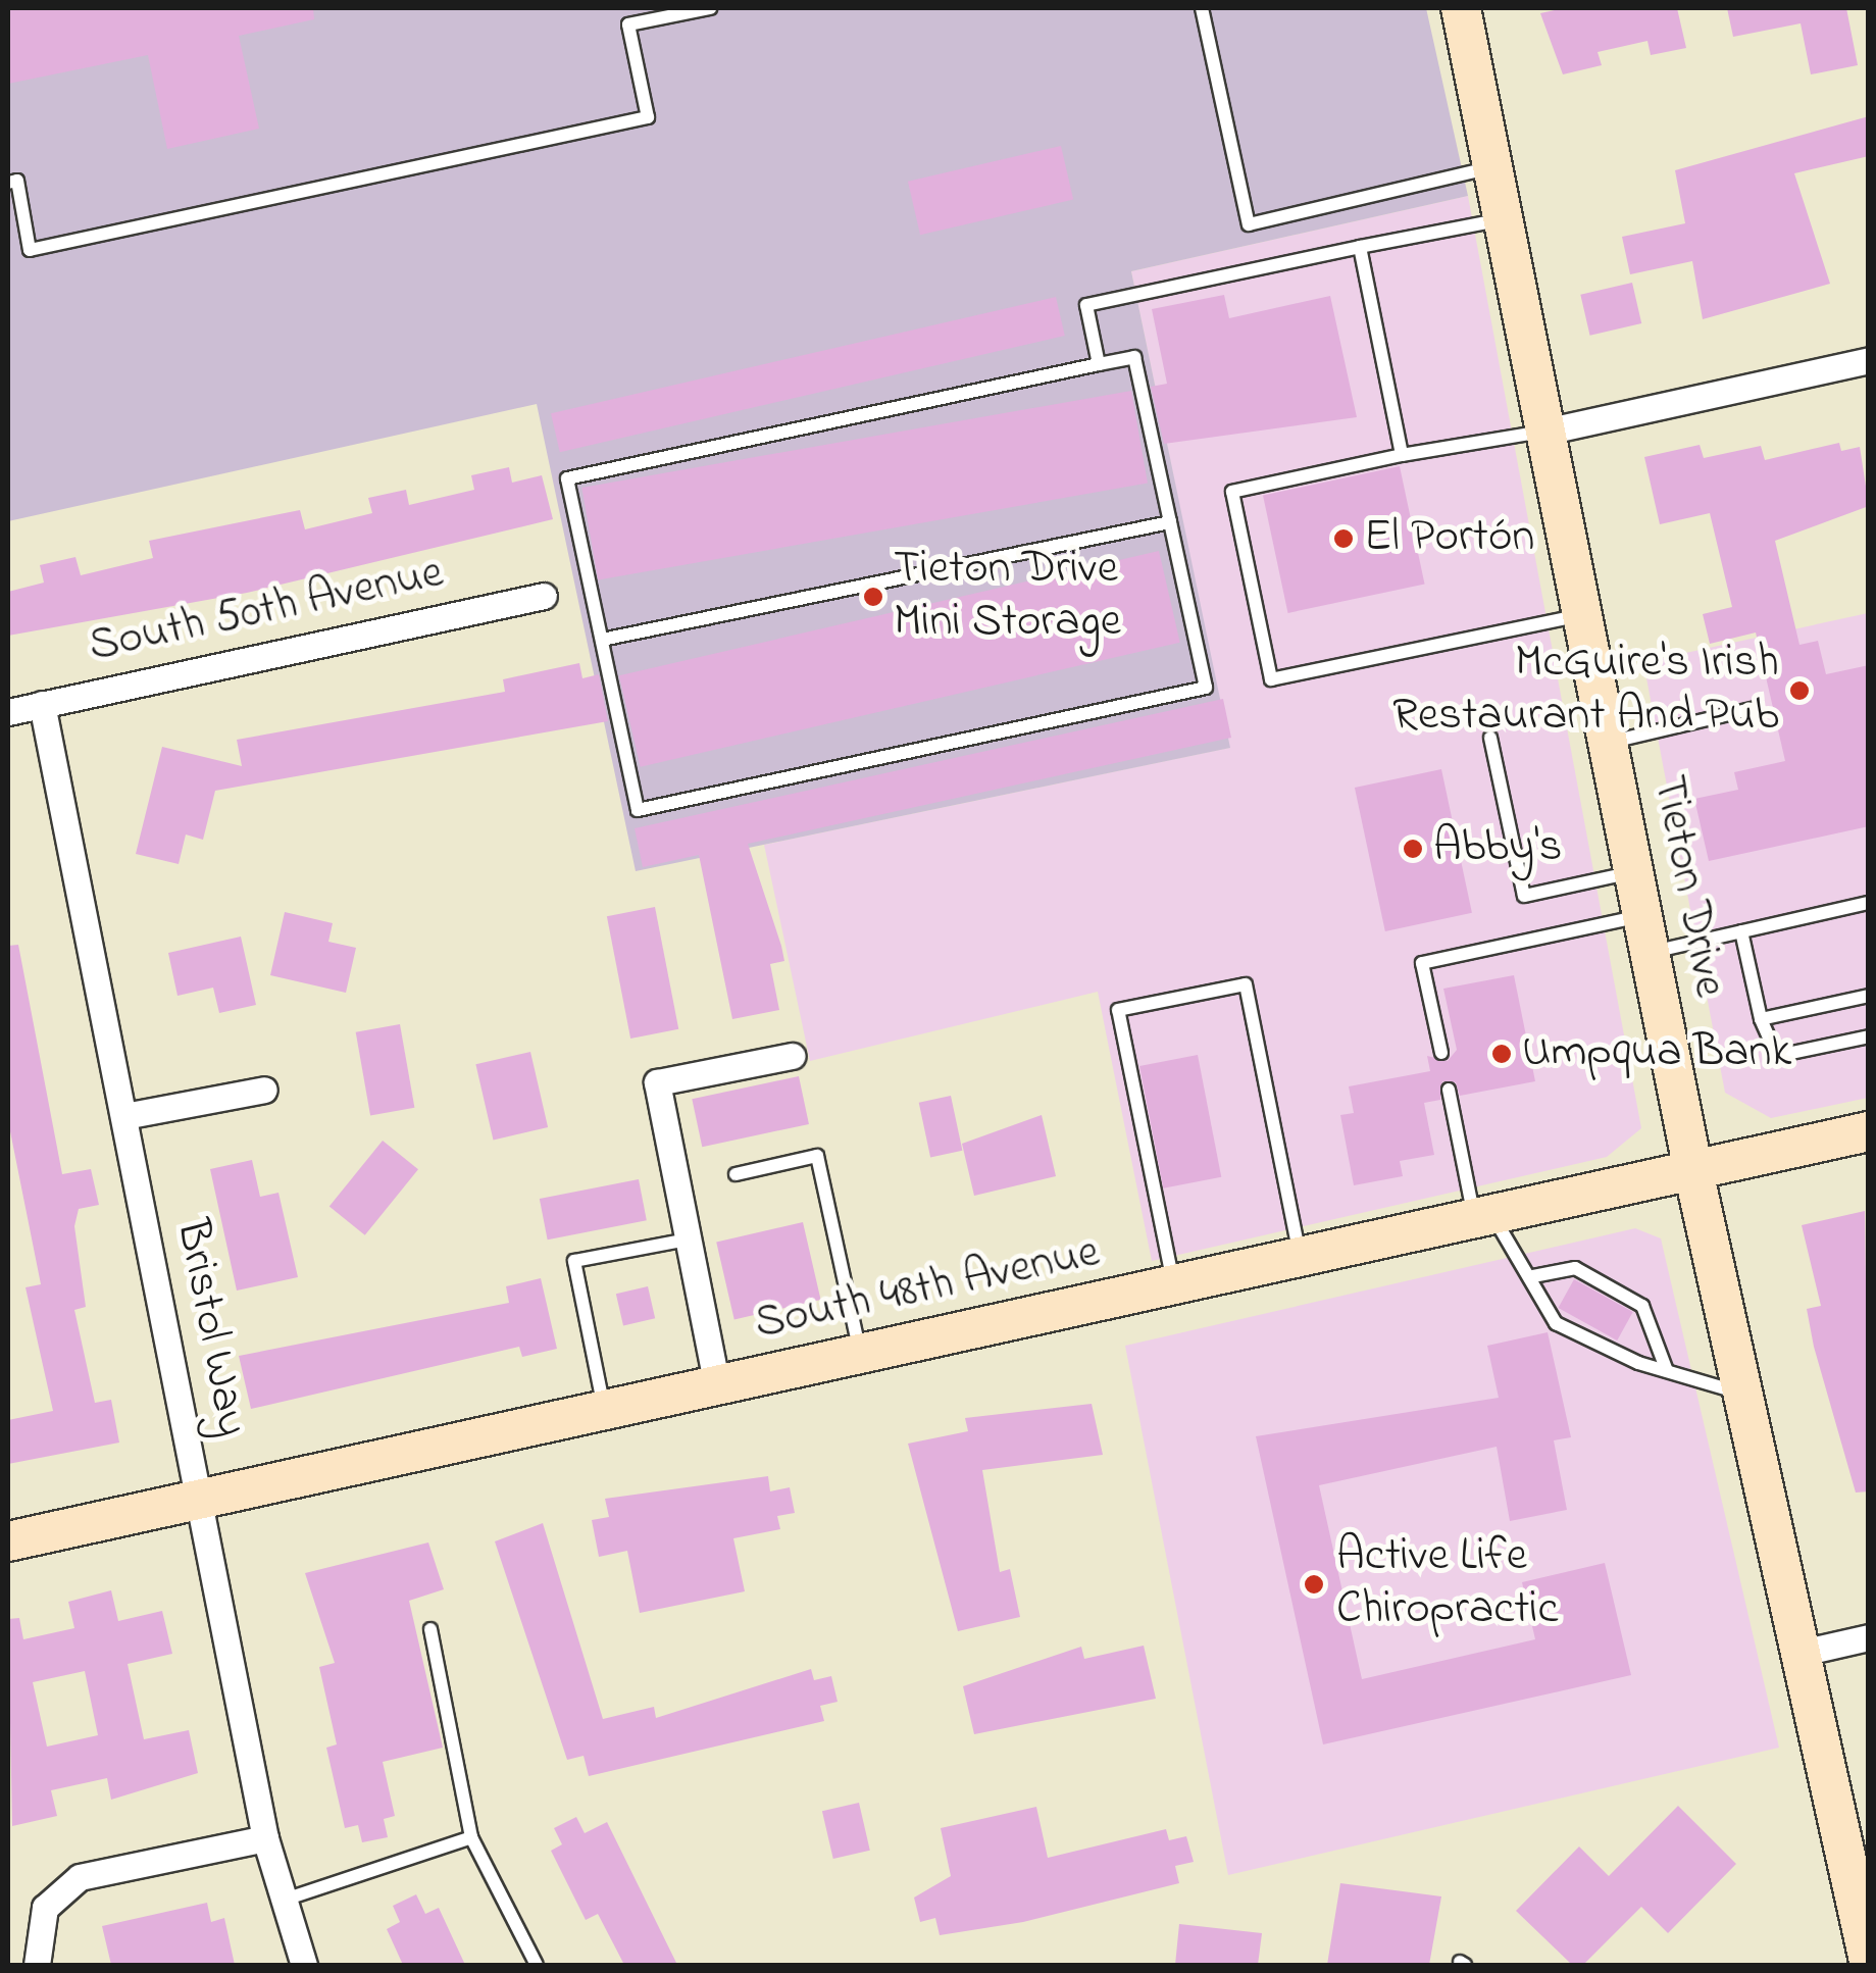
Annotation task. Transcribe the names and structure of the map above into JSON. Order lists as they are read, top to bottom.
{
  "streets": {
    "main road": ["Tieton Drive", "South 48th Avenue"],
    "street": ["South 50th Avenue", "Bristol Way"]
  },
  "crossings": [
    ["South 50th Avenue", "Bristol Way"],
    ["Tieton Drive", "South 48th Avenue"],
    ["South 48th Avenue", "Bristol Way"]
  ],
  "places": [
    "El Portón",
    "Tieton Drive Mini Storage",
    "McGuire's Irish Restaurant And Pub",
    "Abby's",
    "Umpqua Bank",
    "Active Life Chiropractic"
  ]
}
